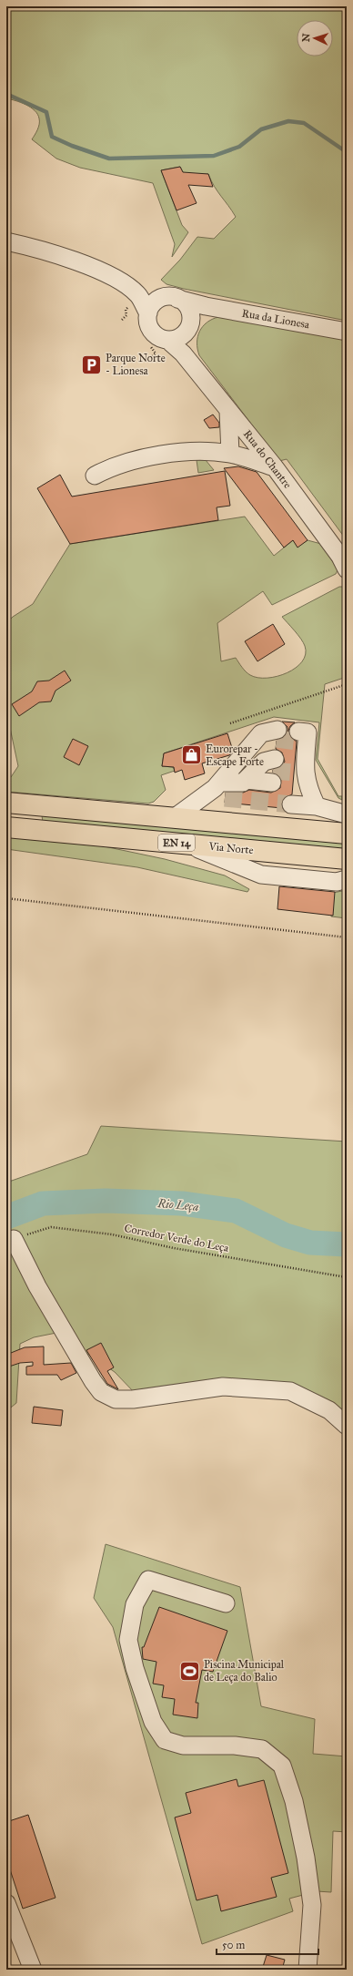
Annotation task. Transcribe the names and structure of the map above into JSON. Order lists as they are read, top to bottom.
{
  "streets": {
    "highway": ["EN 14", "Via Norte"],
    "street": ["Rua da Lionesa", "Rua do Chantre"],
    "path": ["Corredor Verde do Leça"]
  },
  "crossings": [
    ["Rua da Lionesa", "Rua do Chantre"]
  ],
  "water": ["Rio Leça"],
  "places": {
    "parking": ["Parque Norte - Lionesa"],
    "shop": ["Eurorepar - Escape Forte"],
    "sports": ["Piscina Municipal de Leça do Balio"]
  },
  "scale_bar": "50 m",
  "north": "left"
}
